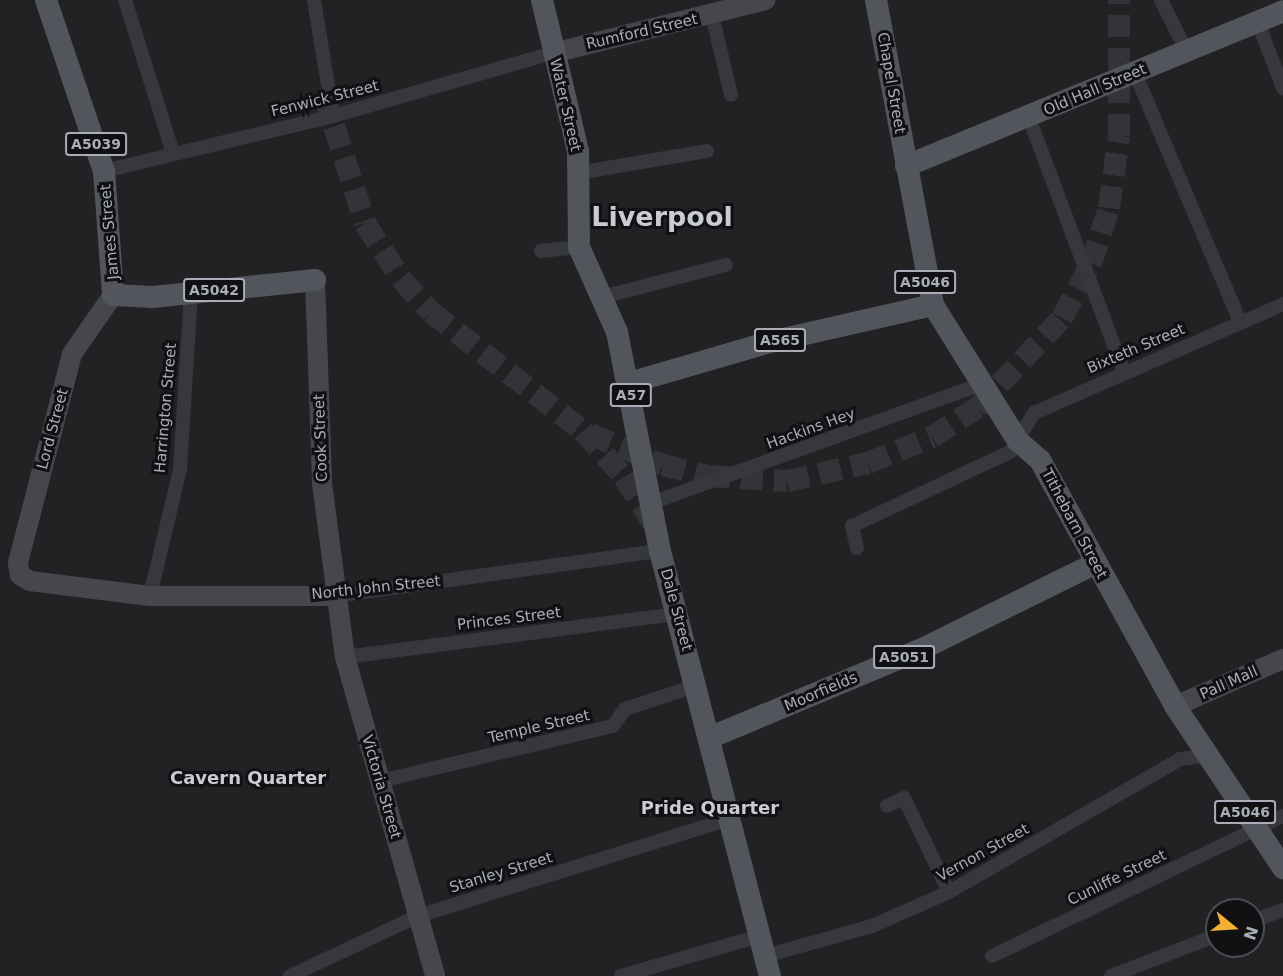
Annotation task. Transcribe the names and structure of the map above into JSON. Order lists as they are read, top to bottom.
{
  "streets": {
    "main road": [
      "Chapel Street",
      "Old Hall Street",
      "Water Street",
      "A5039",
      "James Street",
      "A5046",
      "A5042",
      "A565",
      "A57",
      "Tithebarn Street",
      "Dale Street",
      "A5051",
      "Moorfields"
    ],
    "street": [
      "Rumford Street",
      "Fenwick Street",
      "Bixteth Street",
      "Harrington Street",
      "Lord Street",
      "Hackins Hey",
      "Cook Street",
      "North John Street",
      "Princes Street",
      "Pall Mall",
      "Temple Street",
      "Victoria Street",
      "Vernon Street",
      "Stanley Street",
      "Cunliffe Street"
    ]
  },
  "crossings": [
    ["Rumford Street", "Fenwick Street"],
    ["Rumford Street", "Water Street"],
    ["Chapel Street", "Old Hall Street"],
    ["Chapel Street", "Tithebarn Street"],
    ["Old Hall Street", "Tithebarn Street"],
    ["Fenwick Street", "Water Street"],
    ["Fenwick Street", "James Street"],
    ["Water Street", "Dale Street"],
    ["James Street", "A5042"],
    ["James Street", "Lord Street"],
    ["A5042", "Harrington Street"],
    ["A5042", "Lord Street"],
    ["A5042", "Cook Street"],
    ["A565", "Tithebarn Street"],
    ["A565", "Dale Street"],
    ["Bixteth Street", "Tithebarn Street"],
    ["Harrington Street", "North John Street"],
    ["Lord Street", "North John Street"],
    ["Hackins Hey", "Tithebarn Street"],
    ["Hackins Hey", "Dale Street"],
    ["Cook Street", "North John Street"],
    ["Cook Street", "Victoria Street"],
    ["Tithebarn Street", "Pall Mall"],
    ["Tithebarn Street", "Moorfields"],
    ["Tithebarn Street", "Vernon Street"],
    ["Tithebarn Street", "Cunliffe Street"],
    ["North John Street", "Dale Street"],
    ["North John Street", "Victoria Street"],
    ["Dale Street", "Princes Street"],
    ["Dale Street", "Moorfields"],
    ["Dale Street", "Temple Street"],
    ["Dale Street", "Vernon Street"],
    ["Dale Street", "Stanley Street"],
    ["Princes Street", "Victoria Street"],
    ["Temple Street", "Victoria Street"],
    ["Victoria Street", "Stanley Street"]
  ],
  "districts": ["Liverpool", "Cavern Quarter", "Pride Quarter"],
  "north": "right"
}
